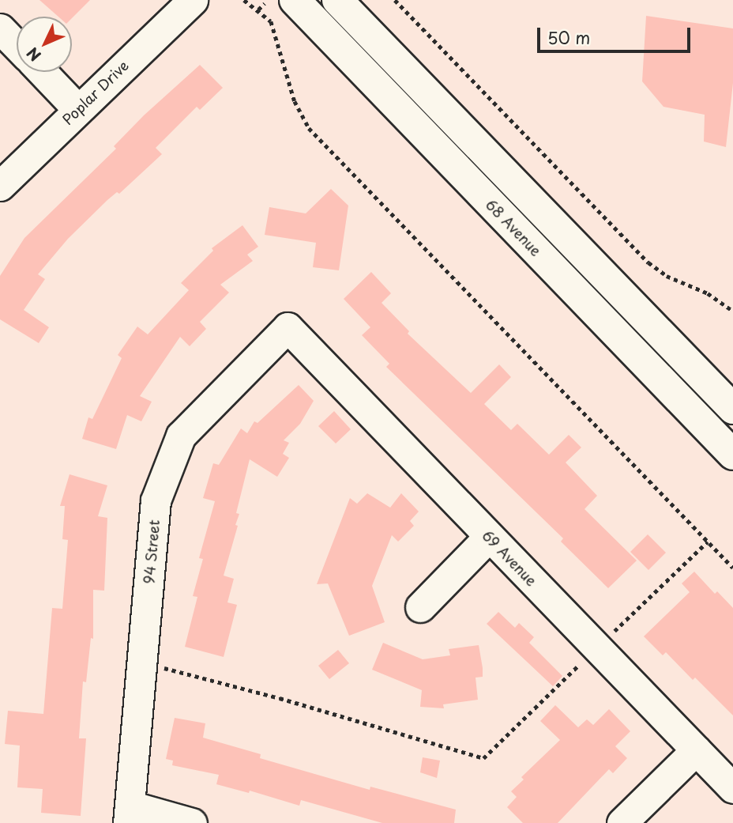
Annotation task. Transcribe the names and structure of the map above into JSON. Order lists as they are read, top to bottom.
{
  "streets": {
    "main road": ["68 Avenue"],
    "street": ["Poplar Drive", "94 Street", "69 Avenue"]
  },
  "crossings": [
    ["94 Street", "69 Avenue"]
  ],
  "scale_bar": "50 m",
  "north": "bottom left"
}
